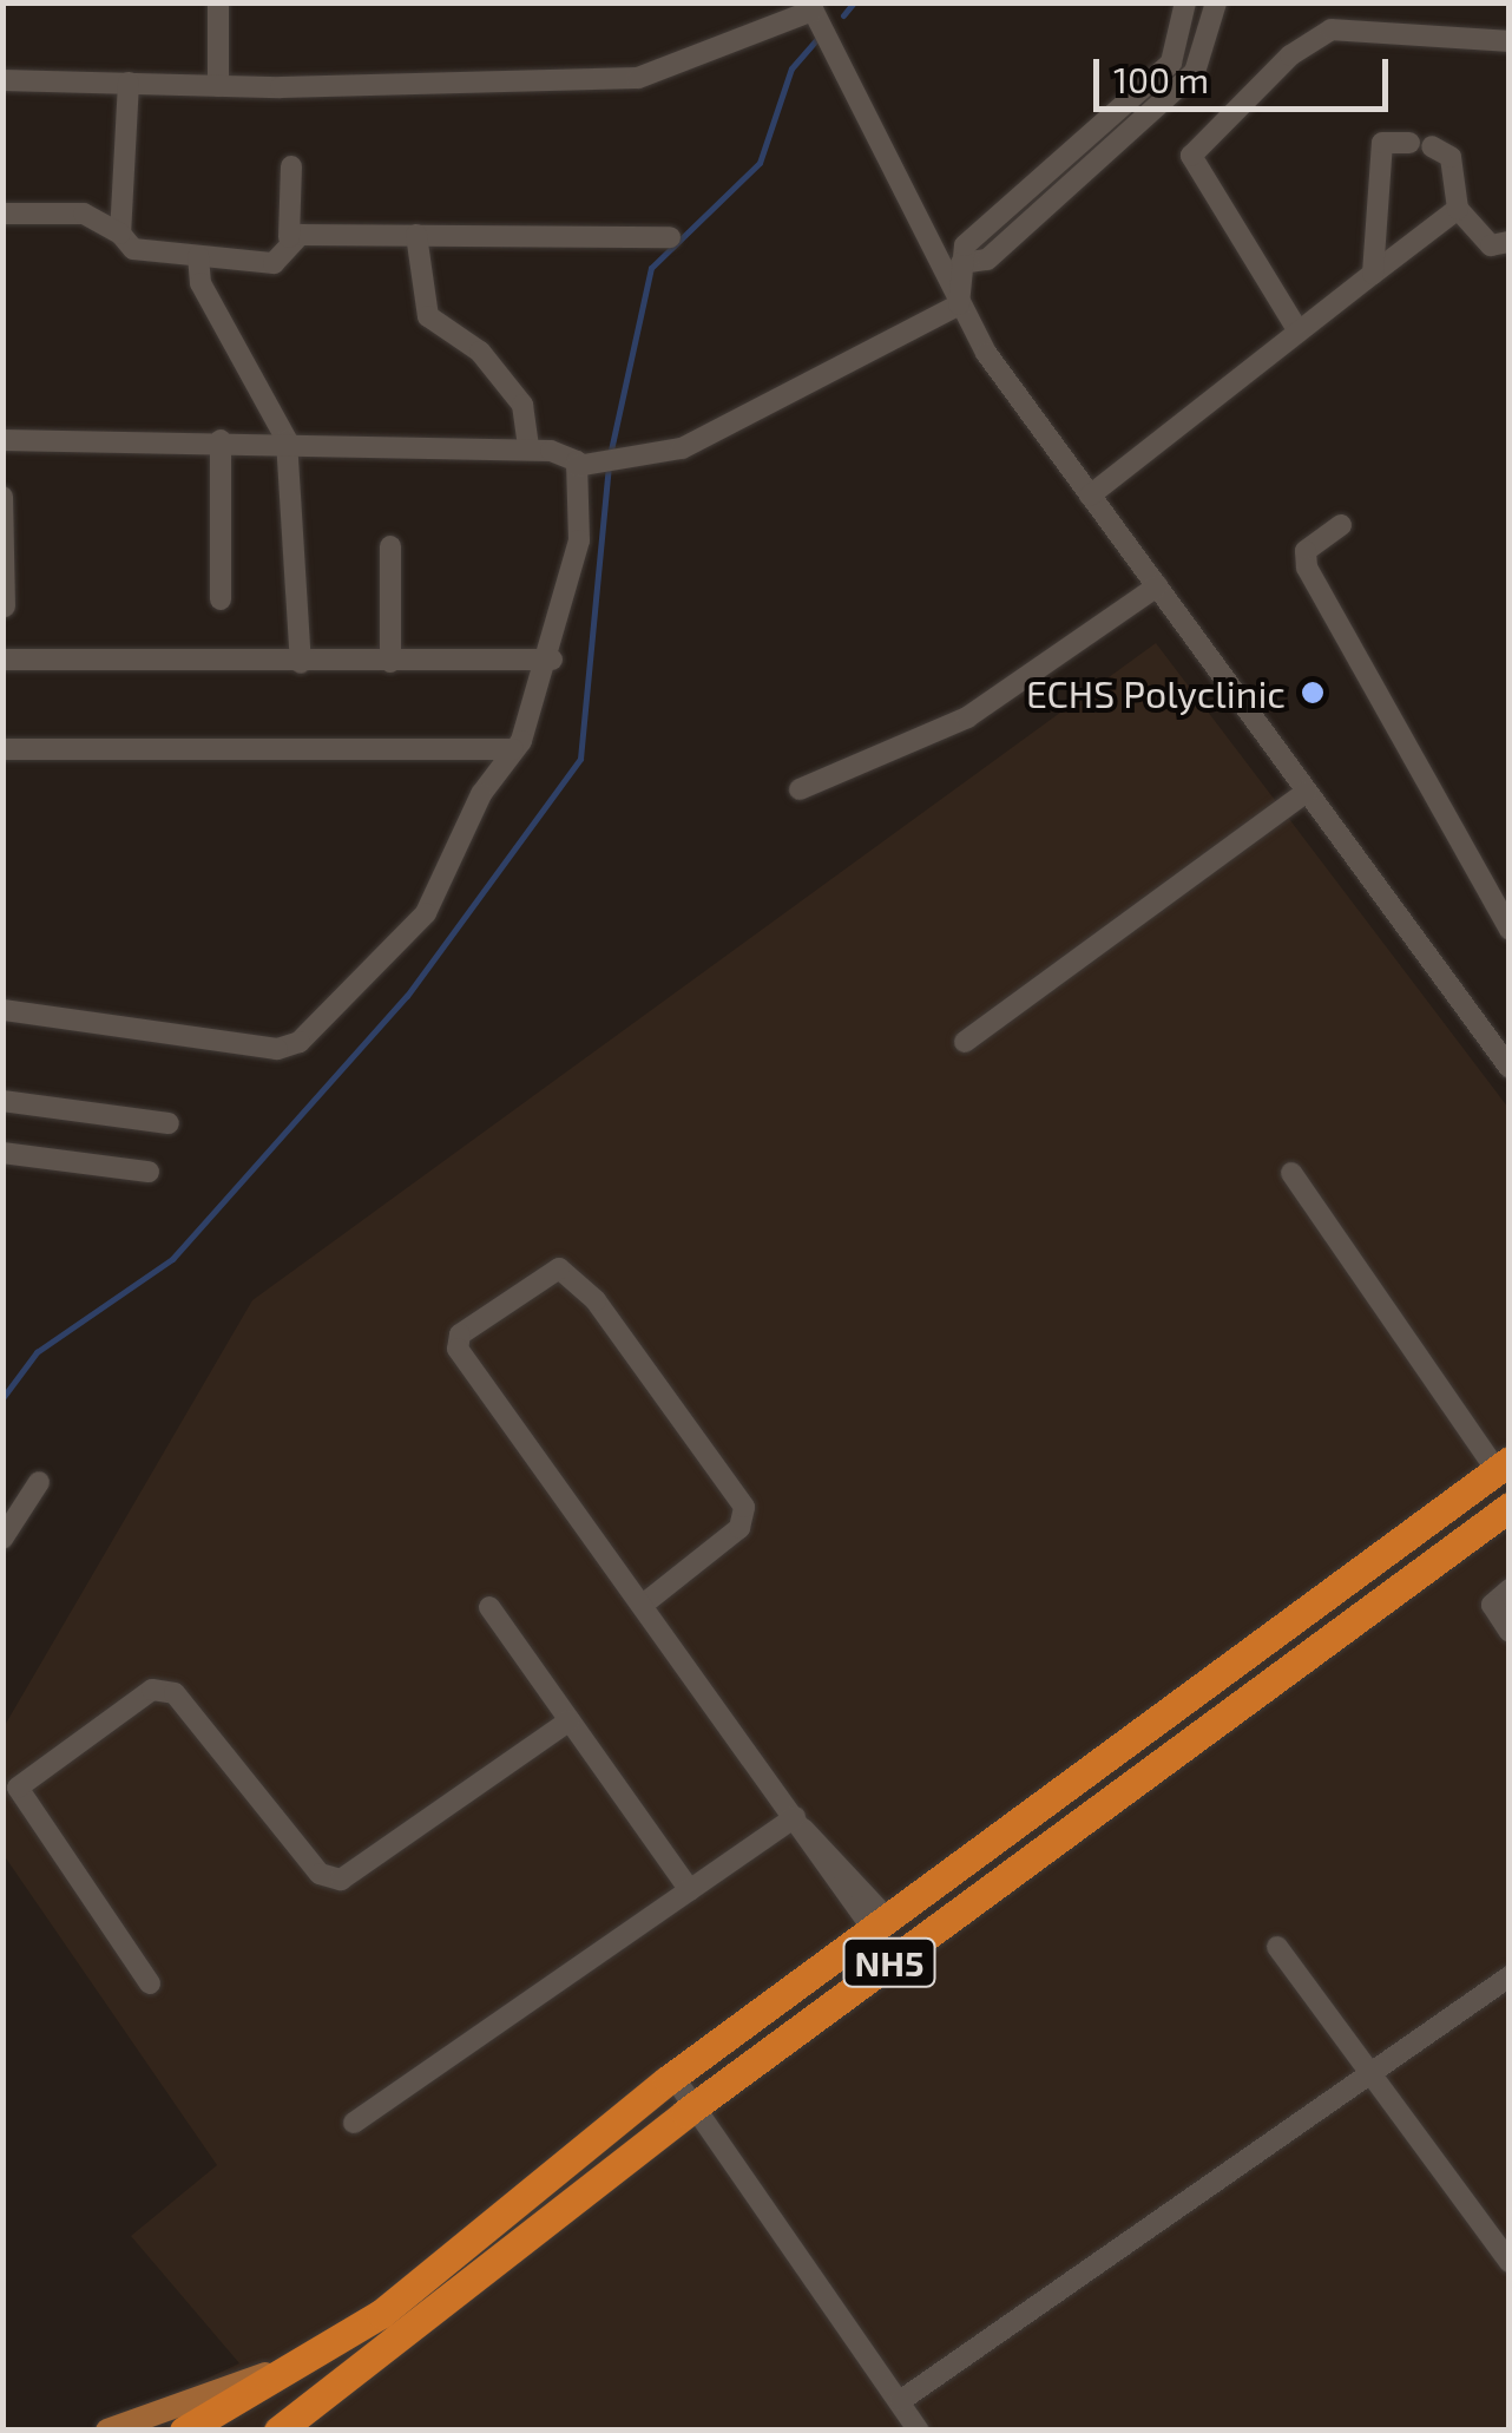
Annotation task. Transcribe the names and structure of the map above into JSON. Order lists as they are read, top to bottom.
{
  "streets": {
    "highway": ["NH5"]
  },
  "places": ["ECHS Polyclinic"],
  "scale_bar": "100 m"
}
